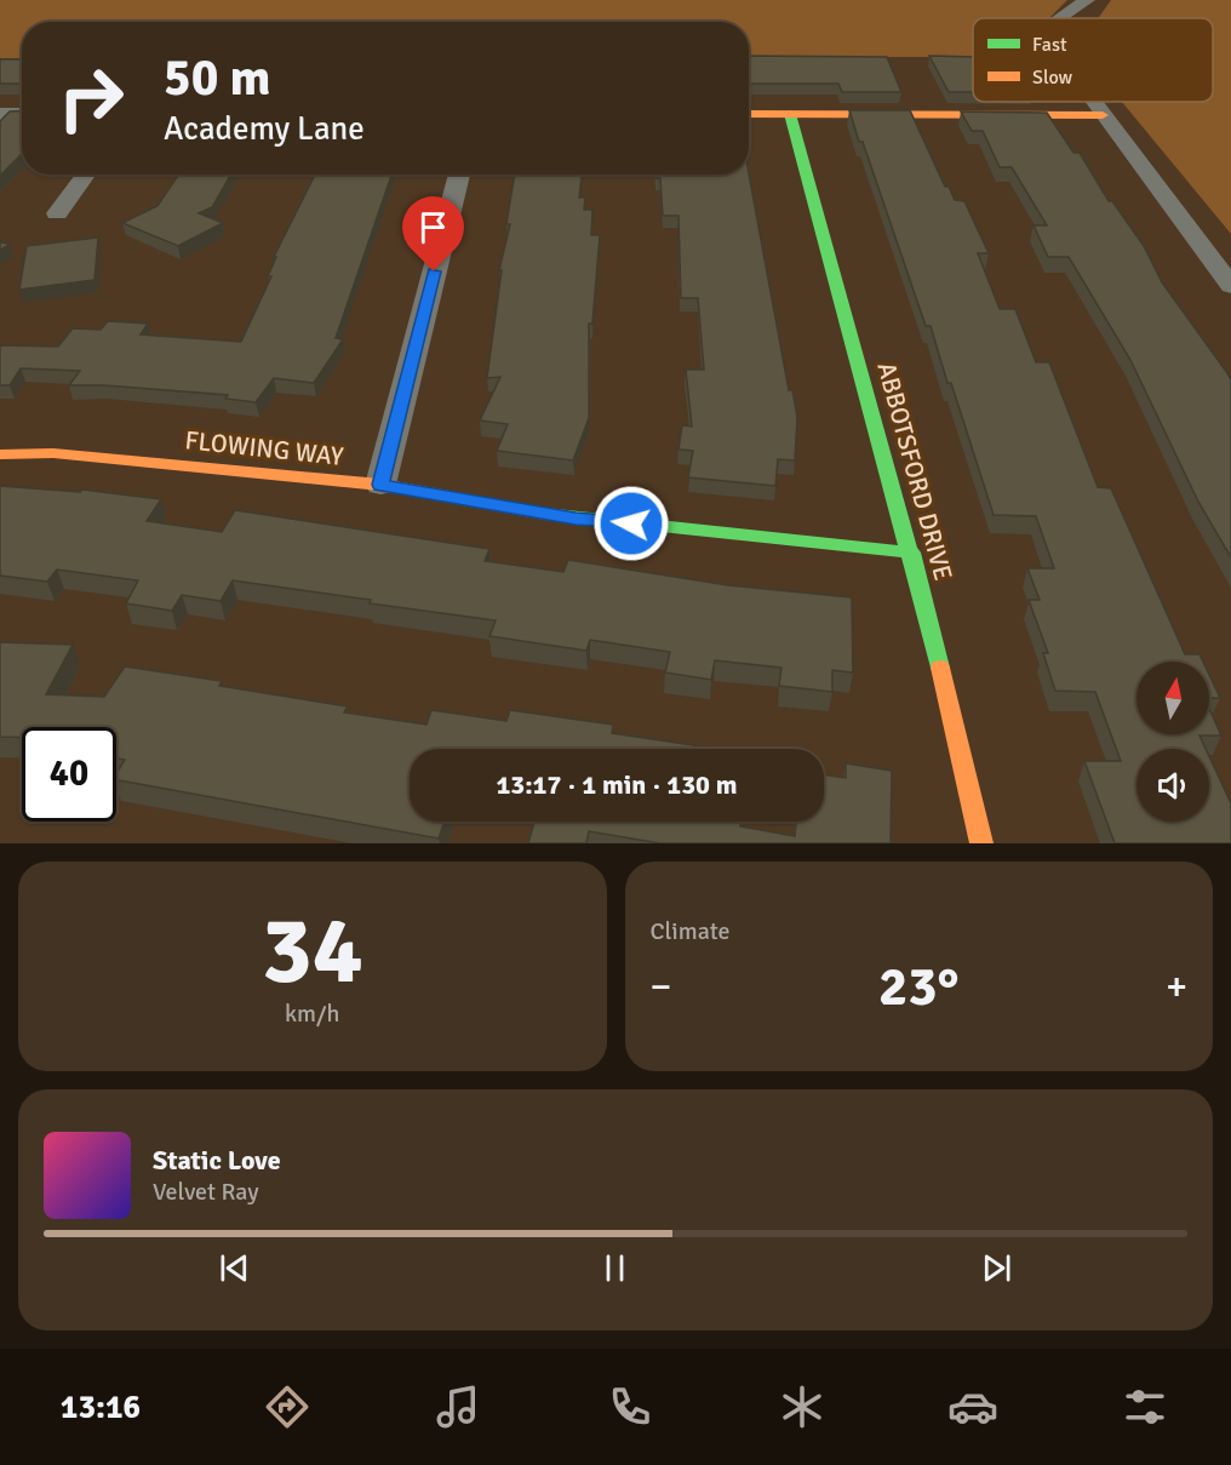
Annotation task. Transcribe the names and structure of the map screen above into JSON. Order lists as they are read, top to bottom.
{
  "streets": {
    "street": ["FLOWING WAY", "ABBOTSFORD DRIVE"]
  },
  "crossings": [
    ["FLOWING WAY", "ABBOTSFORD DRIVE"]
  ],
  "legend": ["Fast", "Slow"],
  "north": "top",
  "page": {
    "turn": ["50 m", "Academy Lane"],
    "limit": "40",
    "trip": "13:17 · 1 min · 130 m",
    "tile": [
      ["34", "km/h"],
      "Climate"
    ],
    "heat": ["−", "23°", "+"],
    "song": ["Static Love", "Velvet Ray"],
    "tabs": "13:16"
  }
}
